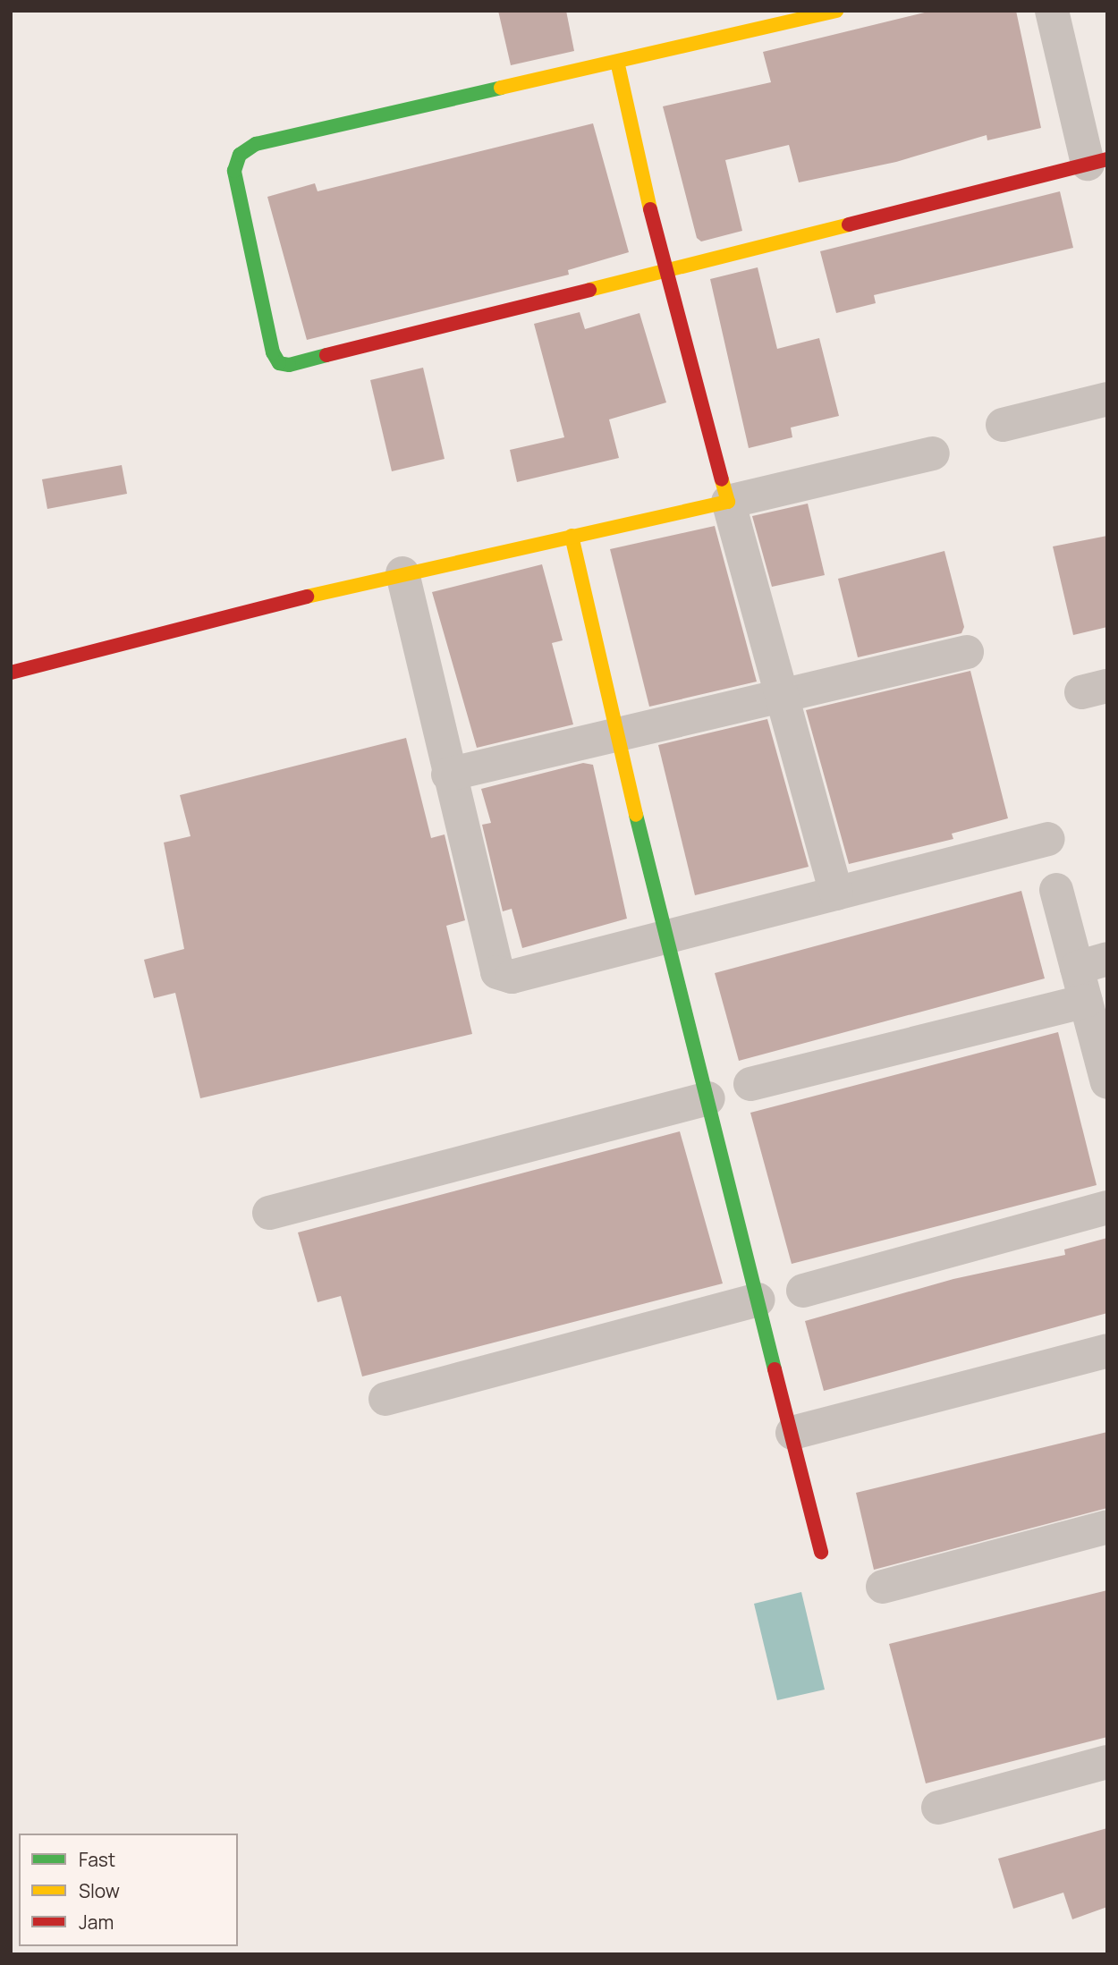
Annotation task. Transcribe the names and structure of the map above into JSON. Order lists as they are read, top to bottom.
{
  "legend": ["Fast", "Slow", "Jam"]
}
